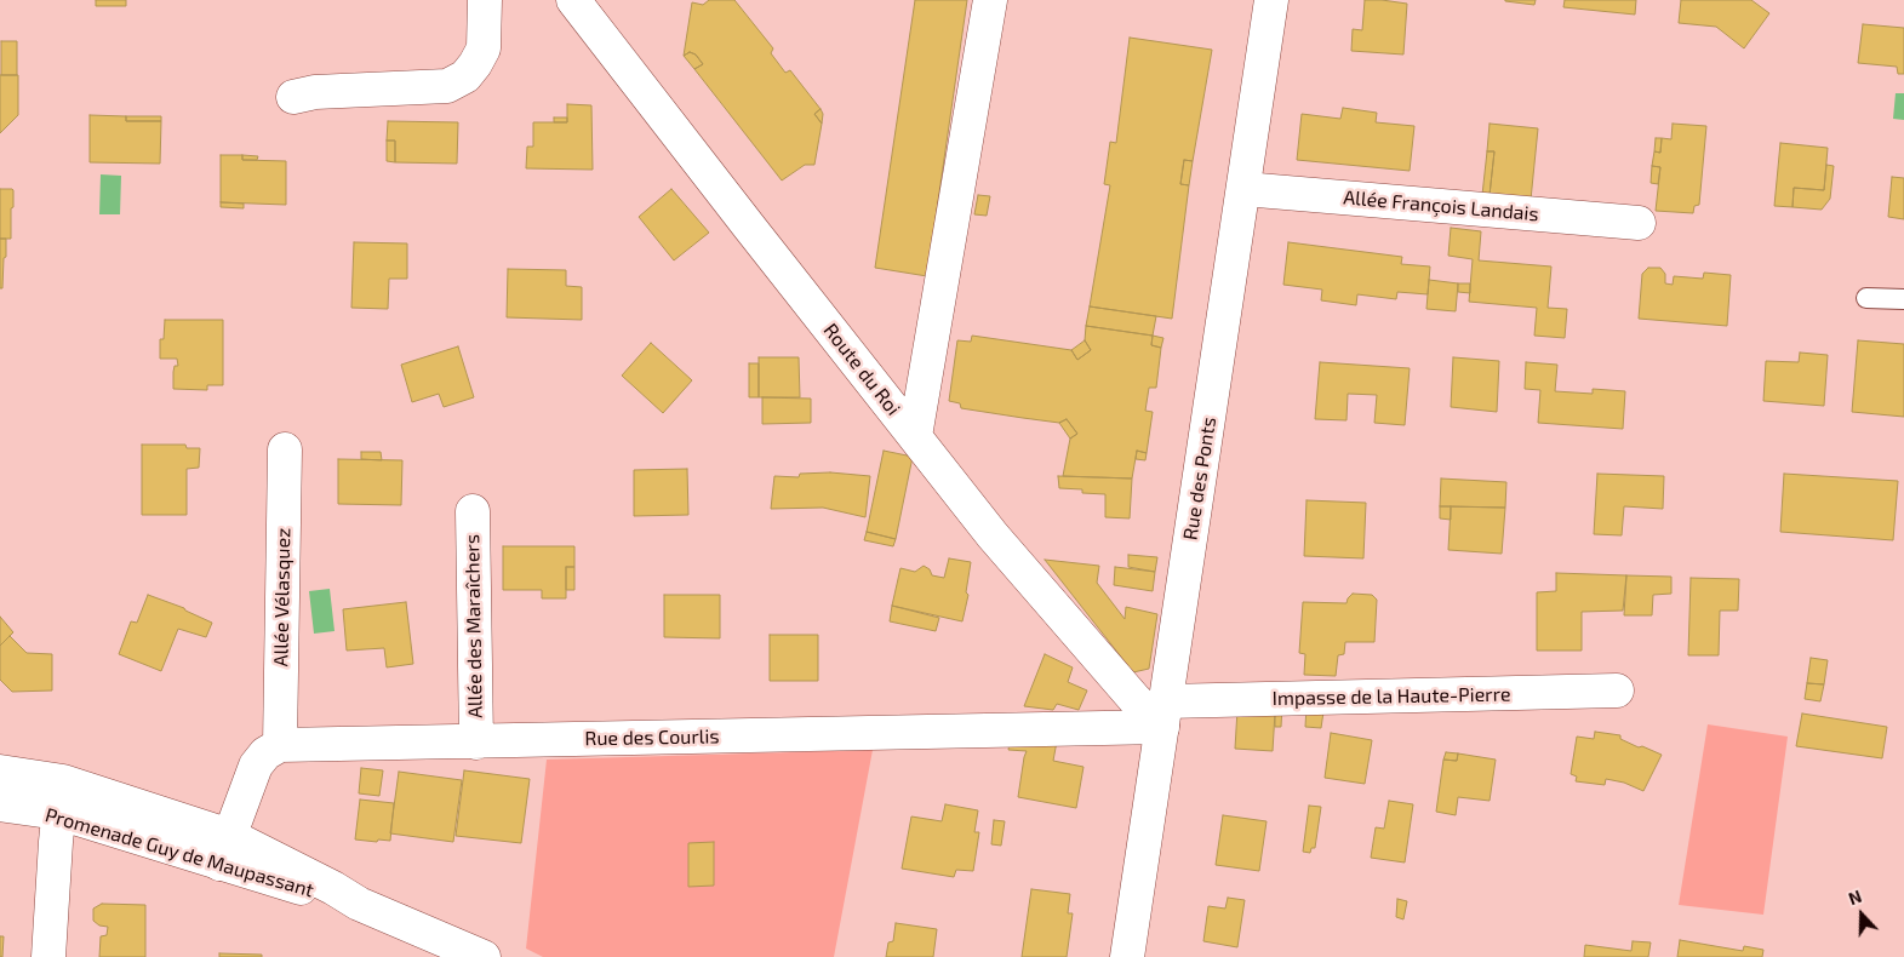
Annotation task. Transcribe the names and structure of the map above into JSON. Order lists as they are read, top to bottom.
{
  "streets": {
    "street": [
      "Allée François Landais",
      "Route du Roi",
      "Rue des Ponts",
      "Allée Vélasquez",
      "Allée des Maraîchers",
      "Impasse de la Haute-Pierre",
      "Rue des Courlis",
      "Promenade Guy de Maupassant"
    ]
  },
  "crossings": [
    ["Allée François Landais", "Rue des Ponts"],
    ["Route du Roi", "Rue des Ponts"],
    ["Route du Roi", "Impasse de la Haute-Pierre"],
    ["Route du Roi", "Rue des Courlis"],
    ["Rue des Ponts", "Impasse de la Haute-Pierre"],
    ["Rue des Ponts", "Rue des Courlis"],
    ["Allée Vélasquez", "Rue des Courlis"],
    ["Allée des Maraîchers", "Rue des Courlis"],
    ["Impasse de la Haute-Pierre", "Rue des Courlis"]
  ],
  "north": "top"
}
